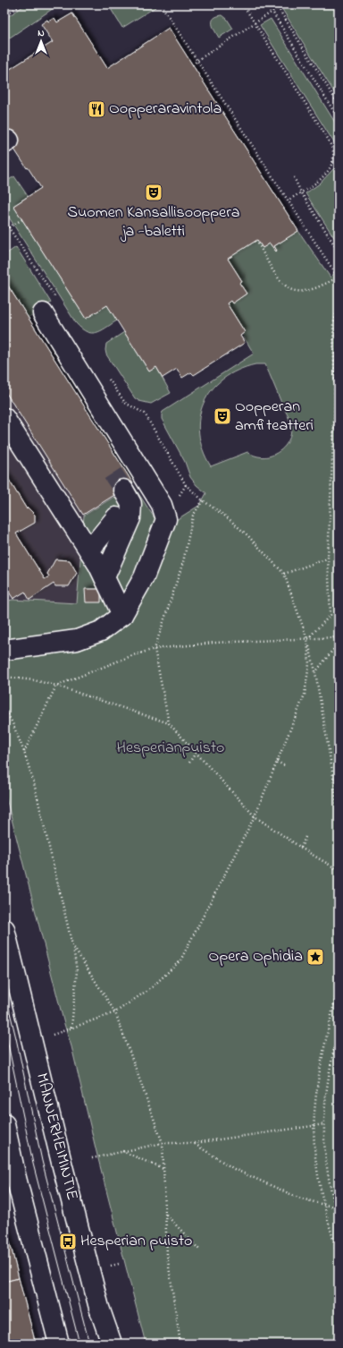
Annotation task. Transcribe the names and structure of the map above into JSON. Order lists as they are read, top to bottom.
{
  "streets": {
    "main road": ["MANNERHEIMINTIE"]
  },
  "parks": ["Hesperianpuisto"],
  "places": {
    "restaurant": ["Oopperaravintola"],
    "theatre": ["Suomen Kansallisooppera ja -baletti", "Oopperan amfiteatteri"],
    "place": ["Opera Ophidia"],
    "bus stop": ["Hesperian puisto"]
  },
  "north": "top"
}
